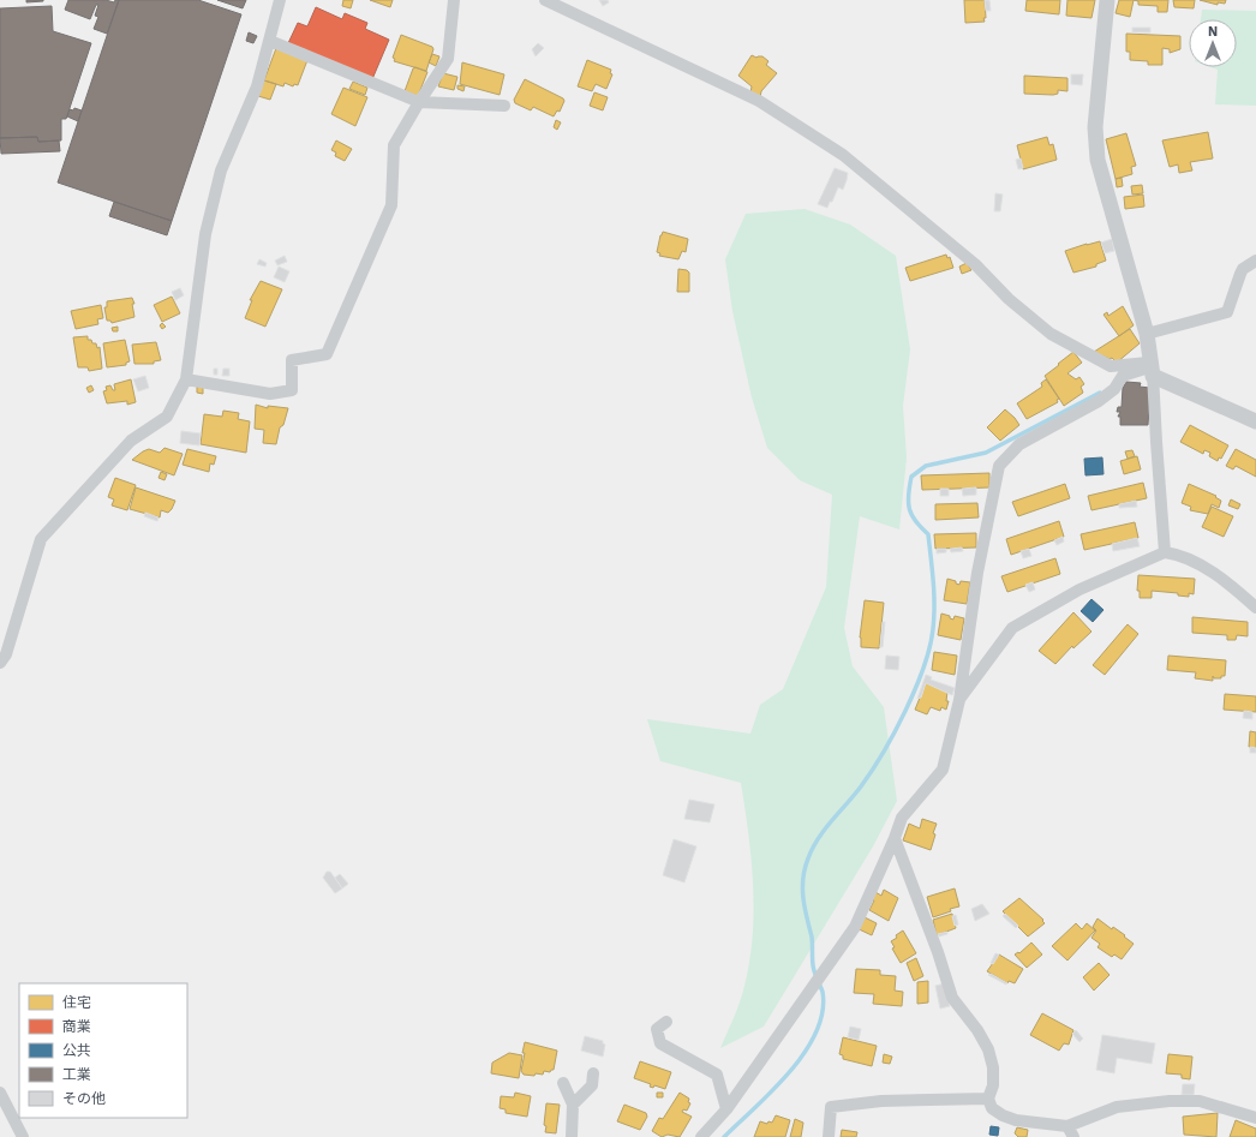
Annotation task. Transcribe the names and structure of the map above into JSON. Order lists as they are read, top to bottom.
{
  "legend": [
    "住宅",
    "商業",
    "公共",
    "工業",
    "その他"
  ],
  "north": "top"
}
